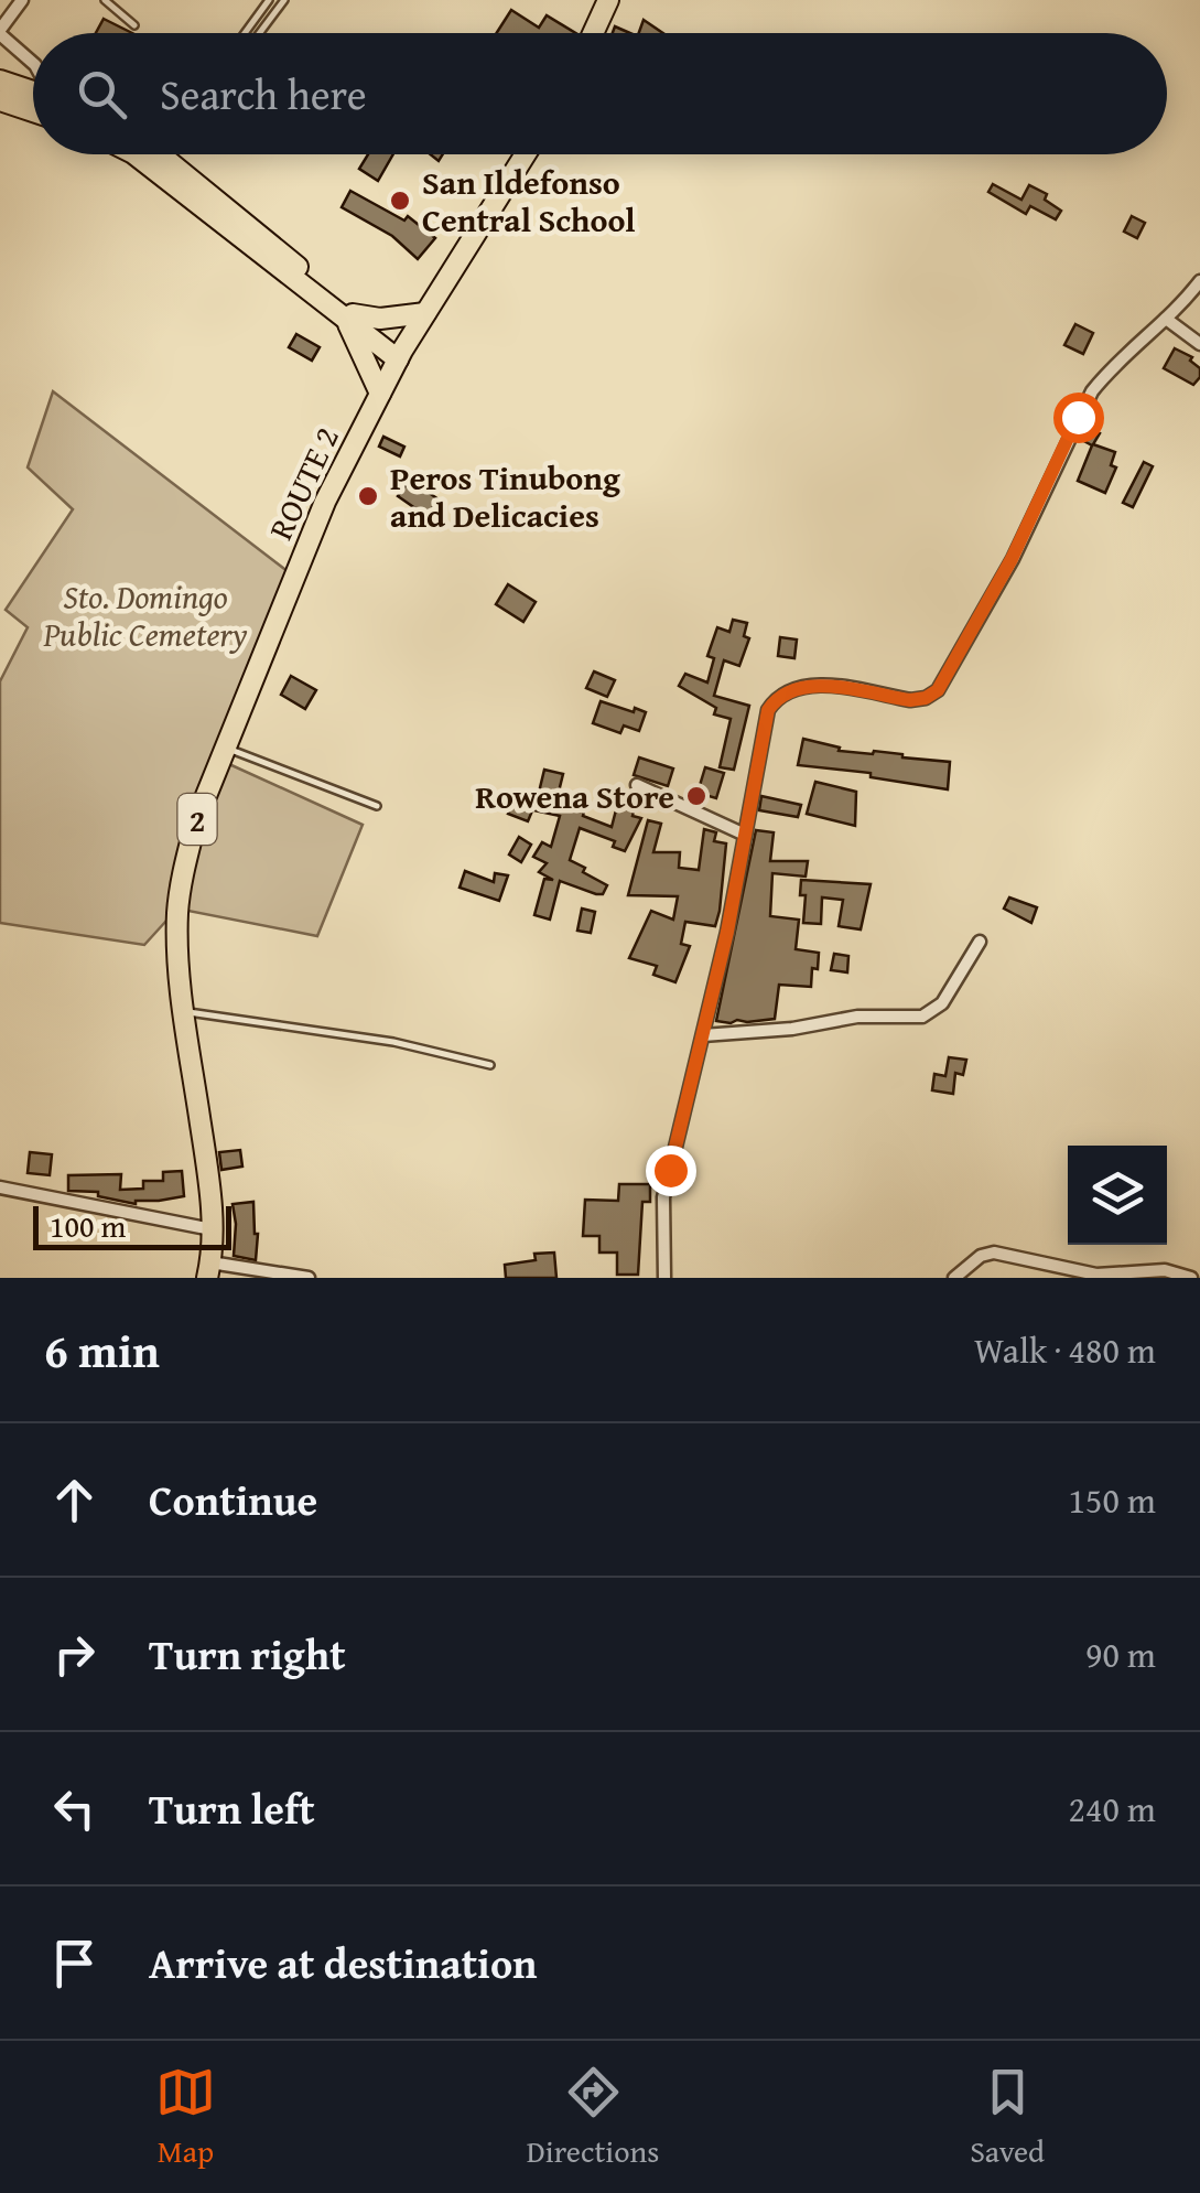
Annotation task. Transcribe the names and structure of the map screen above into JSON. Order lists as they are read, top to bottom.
{
  "streets": {
    "main road": ["ROUTE 2", "2"]
  },
  "parks": ["Sto. Domingo Public Cemetery"],
  "places": ["San Ildefonso Central School", "Peros Tinubong and Delicacies", "Rowena Store"],
  "scale_bar": "100 m",
  "page": {
    "search": "Search here",
    "scale": "100 m",
    "heading": ["6 min", "Walk · 480 m"],
    "list": [
      ["Continue", "150 m"],
      ["Turn right", "90 m"],
      ["Turn left", "240 m"],
      "Arrive at destination"
    ],
    "nav": ["Map", "Directions", "Saved"]
  }
}
